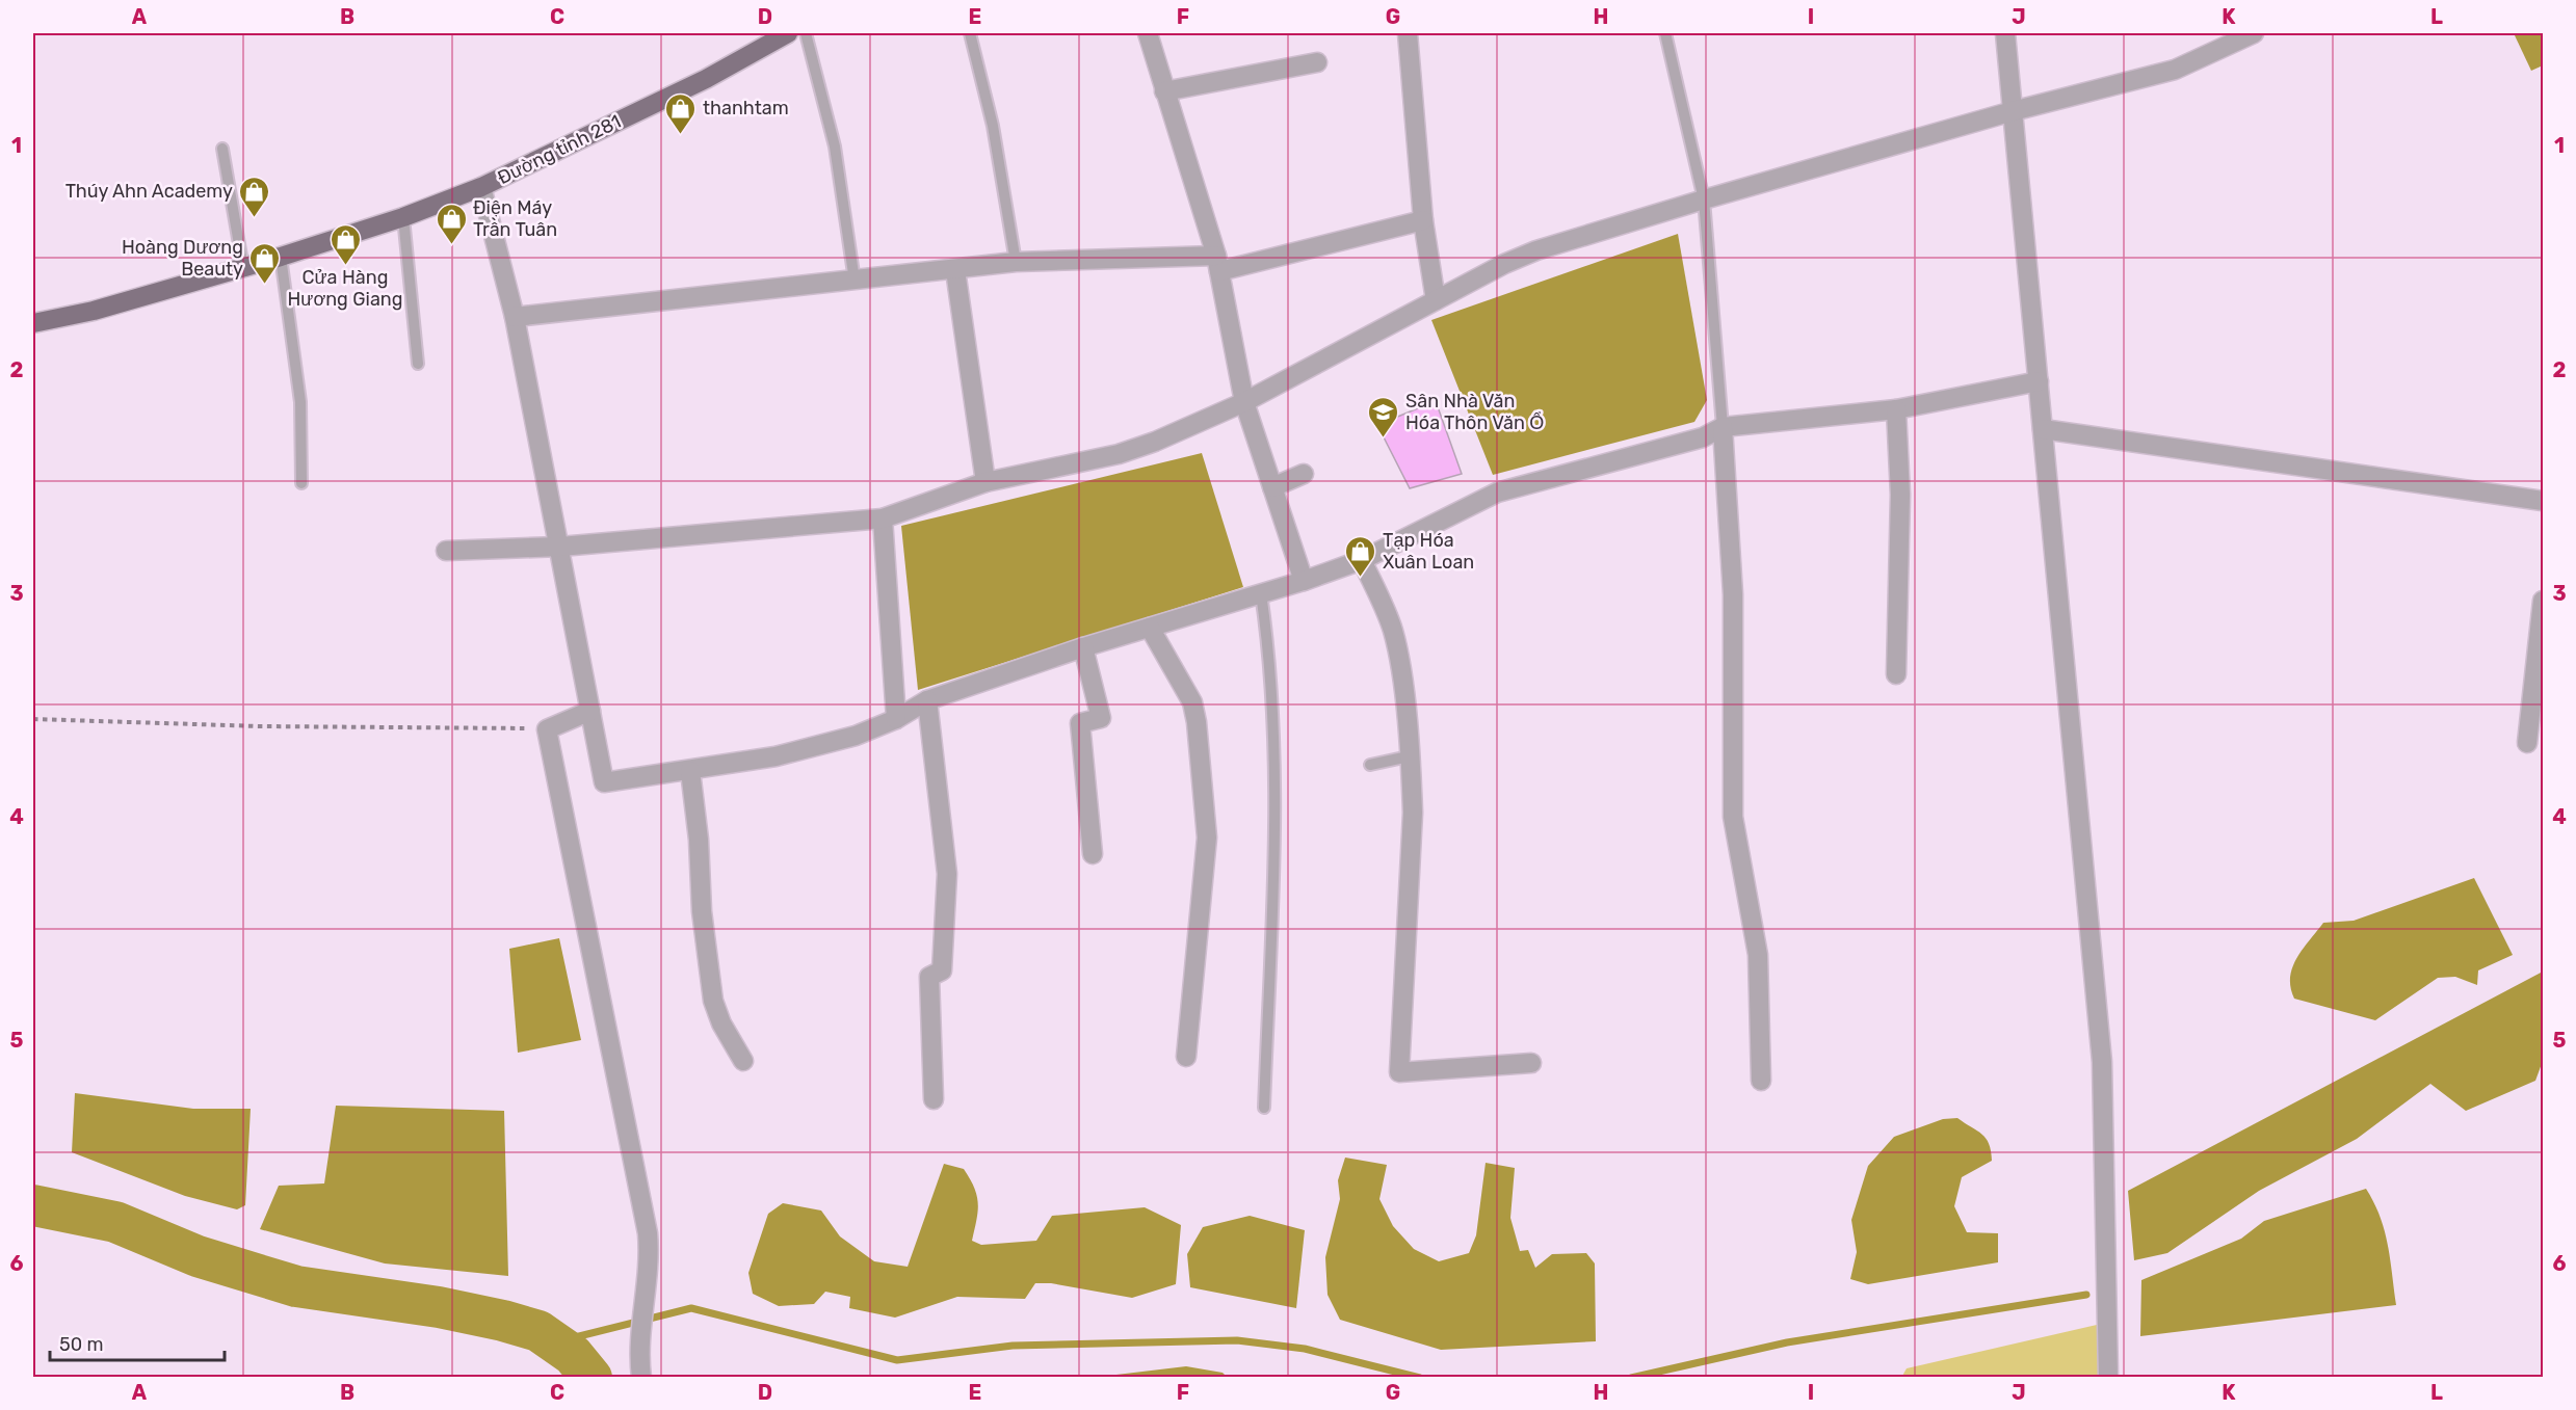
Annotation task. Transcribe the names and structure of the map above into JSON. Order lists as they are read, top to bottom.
{
  "streets": {
    "main road": ["Đường tỉnh 281"]
  },
  "places": {
    "shop": [
      "thanhtam",
      "Thúy Ahn Academy",
      "Điện Máy Trần Tuân",
      "Cửa Hàng Hương Giang",
      "Hoàng Dương Beauty",
      "Tạp Hóa Xuân Loan"
    ],
    "school or university": ["Sân Nhà Văn Hóa Thôn Văn Ổ"]
  },
  "scale_bar": "50 m",
  "grid": {
    "columns": [
      "A",
      "B",
      "C",
      "D",
      "E",
      "F",
      "G",
      "H",
      "I",
      "J",
      "K",
      "L"
    ],
    "rows": [
      "1",
      "2",
      "3",
      "4",
      "5",
      "6"
    ]
  }
}
